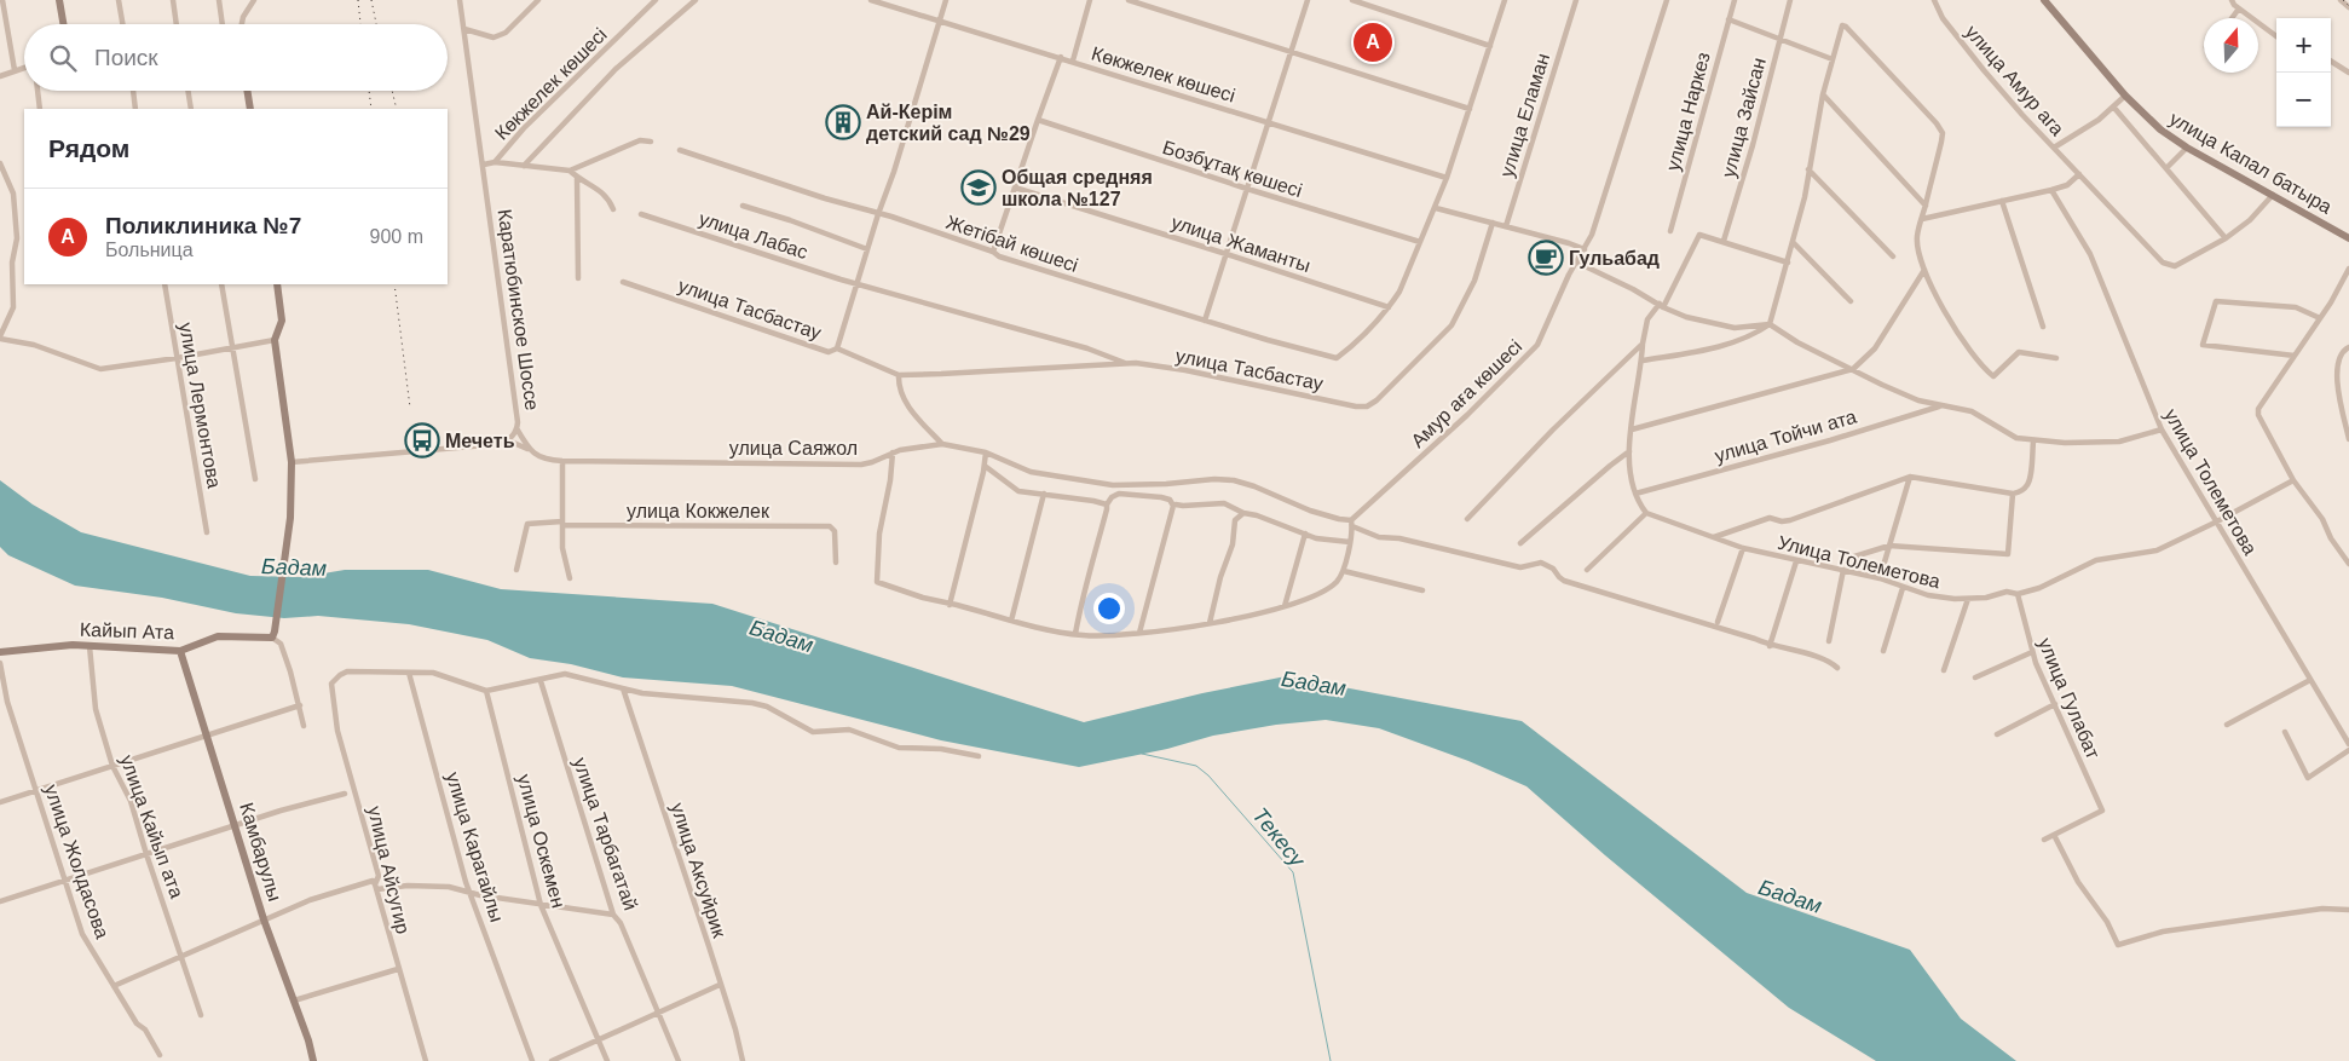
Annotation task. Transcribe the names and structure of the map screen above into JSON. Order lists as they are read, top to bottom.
{
  "streets": {
    "street": [
      "Көкжелек көшесі",
      "улица Амур ага",
      "улица Наркез",
      "улица Еламан",
      "улица Зайсан",
      "улица Капал батыра",
      "Бозбұтақ көшесі",
      "улица Лабас",
      "Жетібай көшесі",
      "улица Жаманты",
      "улица Тасбастау",
      "Каратюбинское Шоссе",
      "Амур аға көшесі",
      "улица Лермонтова",
      "улица Тойчи ата",
      "улица Саяжол",
      "улица Толеметова",
      "улица Кокжелек",
      "Улица Толеметова",
      "Кайып Ата",
      "улица Гулабат",
      "улица Кайып ата",
      "улица Тарбагатай",
      "улица Оскемен",
      "улица Карагайлы",
      "Камбарулы",
      "улица Жолдасова",
      "улица Айсугир",
      "улица Аксуйрик"
    ]
  },
  "crossings": [
    ["улица Лабас", "улица Тасбастау"],
    ["Жетібай көшесі", "улица Жаманты"],
    ["Каратюбинское Шоссе", "улица Саяжол"],
    ["Амур аға көшесі", "улица Саяжол"],
    ["улица Толеметова", "Улица Толеметова"],
    ["Улица Толеметова", "улица Гулабат"],
    ["Кайып Ата", "улица Кайып ата"],
    ["Кайып Ата", "Камбарулы"],
    ["улица Карагайлы", "улица Айсугир"]
  ],
  "water": ["Бадам", "Текесу"],
  "places": {
    "building": ["Ай-Керім детский сад №29"],
    "school or university": ["Общая средняя школа №127"],
    "cafe": ["Гульабад"],
    "bus stop": ["Мечеть"]
  },
  "north": "top",
  "page": {
    "map_buttons": ["+", "−"],
    "pins": "A",
    "search": "Поиск",
    "heading": "Рядом",
    "list": [
      {
        "mark": "A",
        "name": "Поликлиника №7",
        "note": "Больница",
        "value": "900 m"
      }
    ]
  }
}
